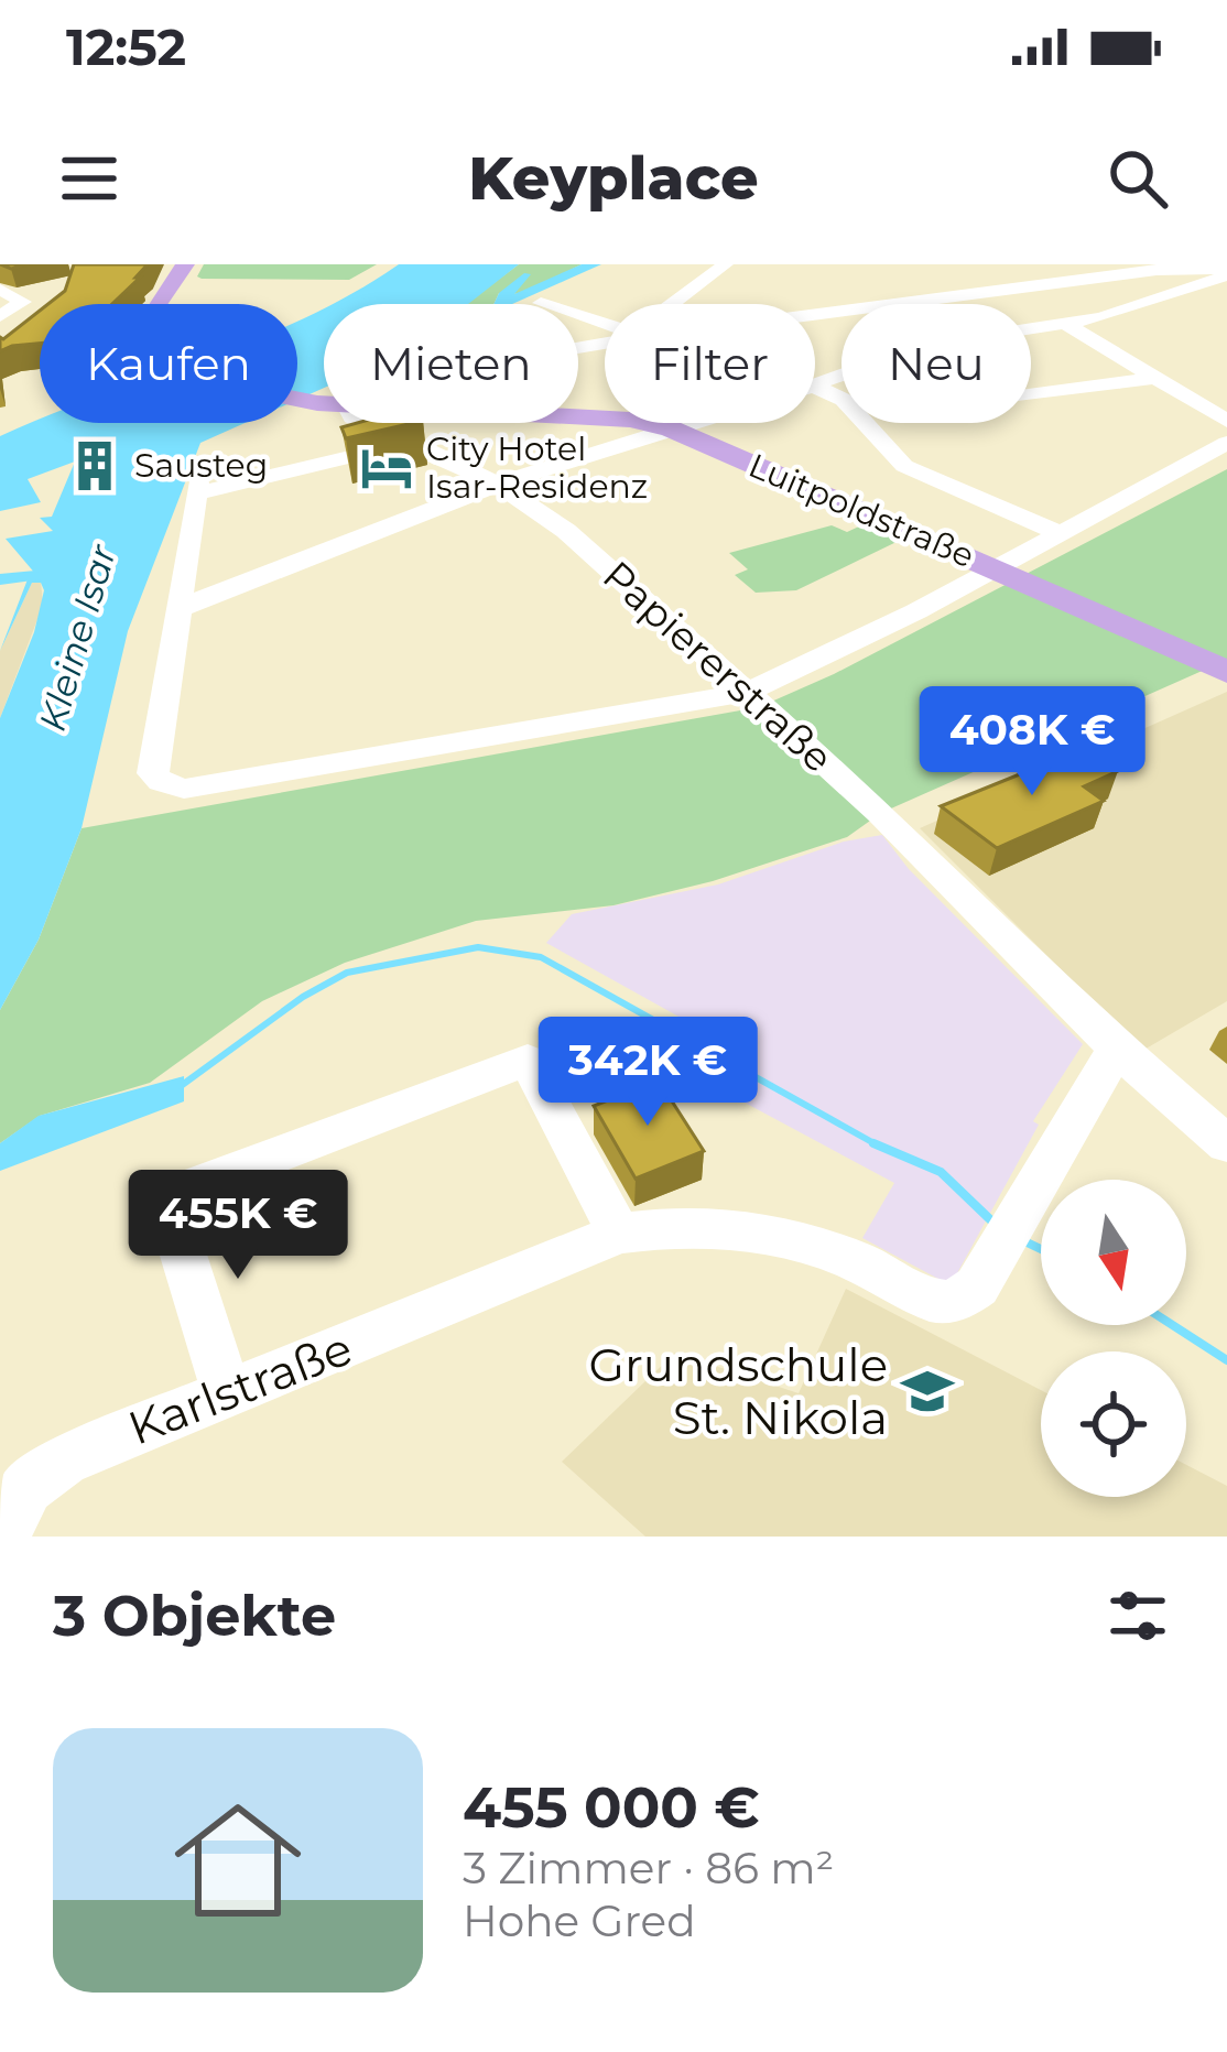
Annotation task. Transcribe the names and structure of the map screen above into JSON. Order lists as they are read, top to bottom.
{
  "streets": {
    "main road": ["Luitpoldstraße"],
    "street": ["Papiererstraße", "Karlstraße"]
  },
  "crossings": [
    ["Papiererstraße", "Karlstraße"]
  ],
  "water": ["Kleine Isar"],
  "places": {
    "building": ["Sausteg"],
    "hotel": ["City Hotel Isar-Residenz"],
    "school or university": ["Grundschule St. Nikola"]
  },
  "north": "bottom",
  "page": {
    "status": "12:52",
    "header": "Keyplace",
    "chip": [
      "Kaufen",
      "Mieten",
      "Filter",
      "Neu"
    ],
    "price": ["408K €", "342K €", "455K €"],
    "heading": "3 Objekte",
    "list": [
      {
        "name": "455 000 €",
        "note": "3 Zimmer · 86 m² · Hohe Gred"
      }
    ]
  }
}
